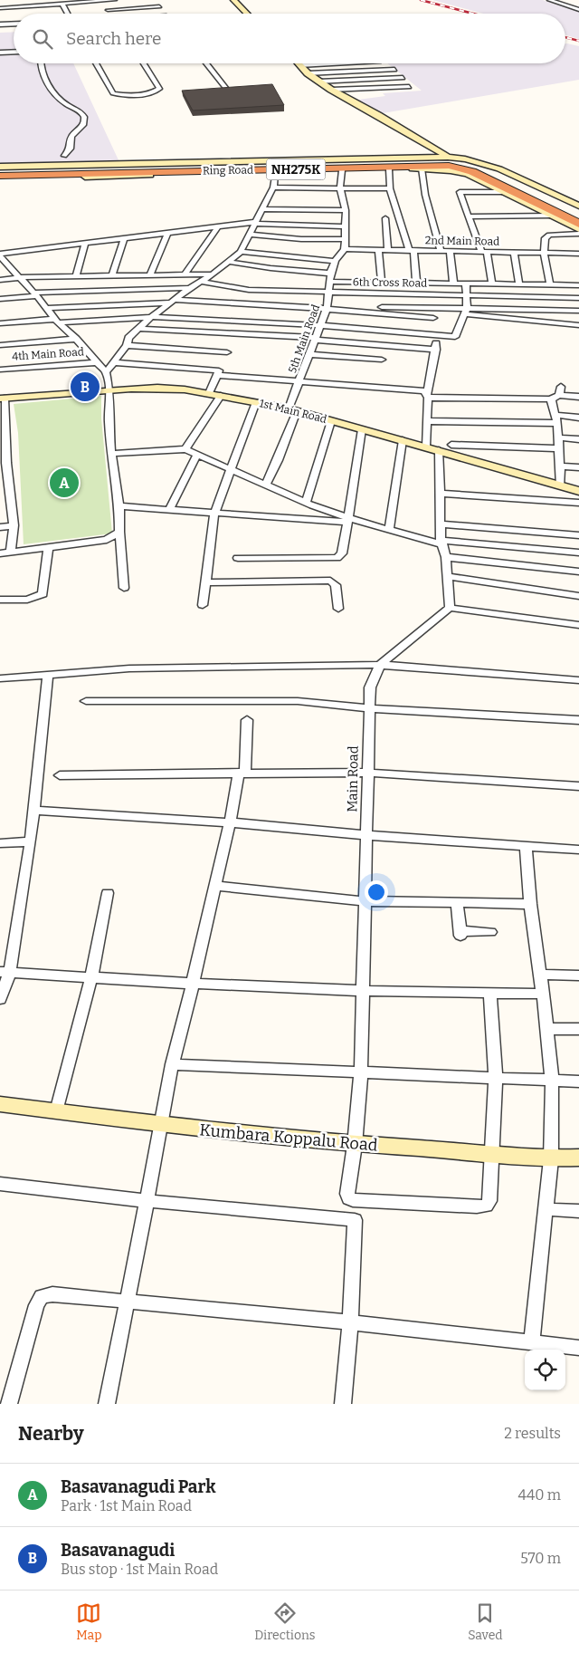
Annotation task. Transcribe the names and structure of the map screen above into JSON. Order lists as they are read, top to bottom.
{
  "streets": {
    "highway": ["NH275K", "Ring Road"],
    "street": [
      "2nd Main Road",
      "6th Cross Road",
      "5th Main Road",
      "4th Main Road",
      "1st Main Road",
      "Main Road",
      "Kumbara Koppalu Road"
    ]
  },
  "crossings": [
    ["2nd Main Road", "5th Main Road"],
    ["6th Cross Road", "5th Main Road"],
    ["5th Main Road", "1st Main Road"],
    ["Main Road", "Kumbara Koppalu Road"]
  ],
  "page": {
    "search": "Search here",
    "pins": ["B", "A"],
    "heading": ["Nearby", "2 results"],
    "list": [
      {
        "mark": "A",
        "name": "Basavanagudi Park",
        "note": "Park · 1st Main Road",
        "value": "440 m"
      },
      {
        "mark": "B",
        "name": "Basavanagudi",
        "note": "Bus stop · 1st Main Road",
        "value": "570 m"
      }
    ],
    "nav": ["Map", "Directions", "Saved"]
  }
}
